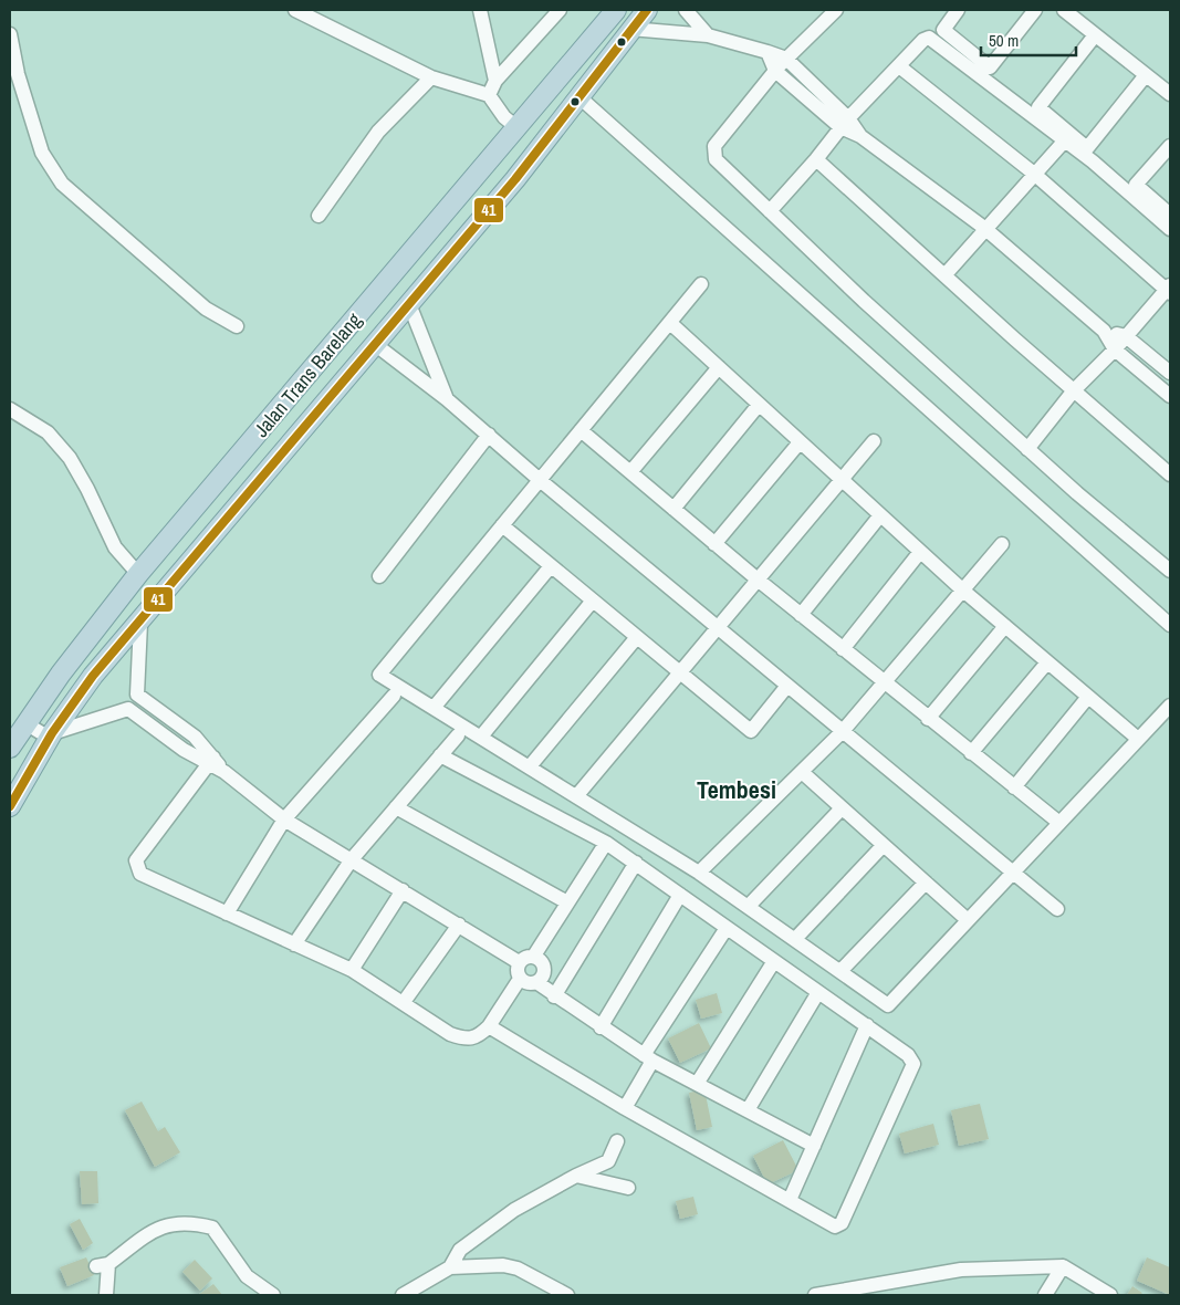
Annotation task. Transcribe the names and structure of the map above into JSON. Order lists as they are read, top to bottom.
{
  "streets": {
    "highway": ["Jalan Trans Barelang"]
  },
  "districts": ["Tembesi"],
  "lines": ["transit line 41"],
  "scale_bar": "50 m"
}
